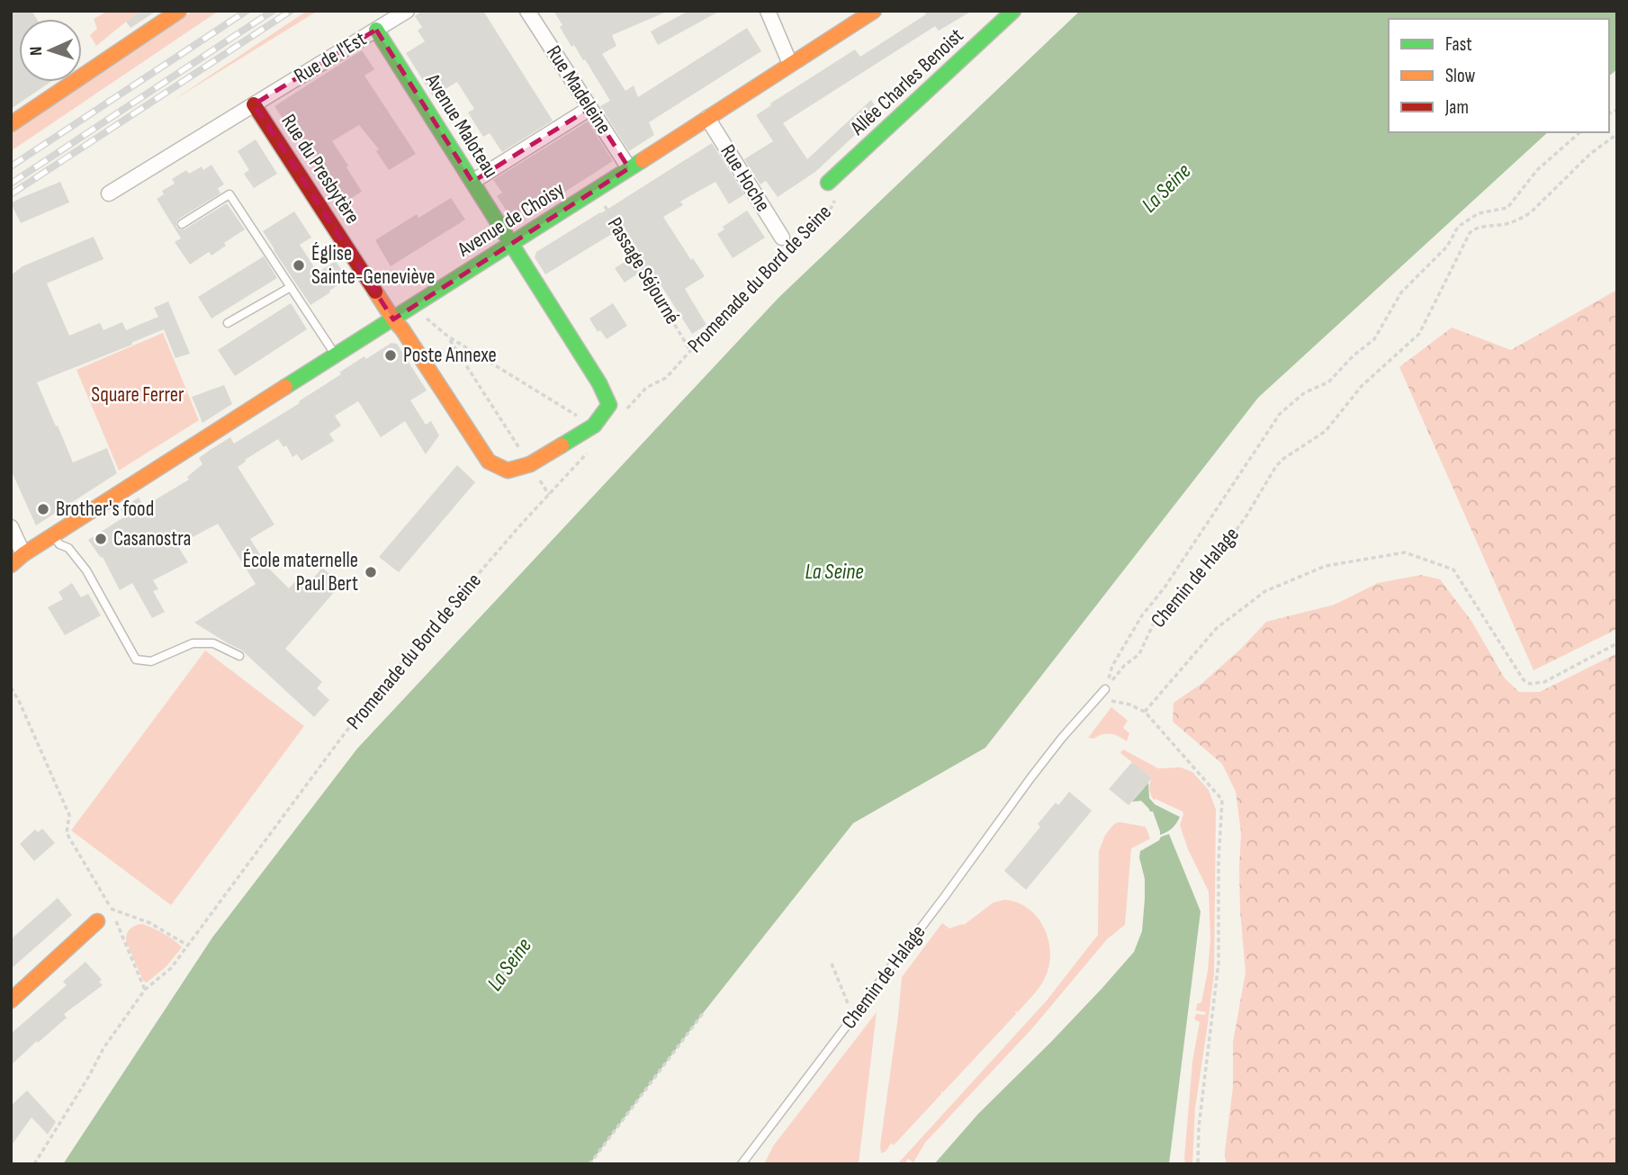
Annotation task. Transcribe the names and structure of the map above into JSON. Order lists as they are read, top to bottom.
{
  "streets": {
    "street": [
      "Rue de l'Est",
      "Allée Charles Benoist",
      "Rue Madeleine",
      "Avenue Maloteau",
      "Rue du Presbytère",
      "Rue Hoche",
      "Avenue de Choisy"
    ],
    "lane": ["Chemin de Halage"],
    "path": ["Passage Séjourné", "Promenade du Bord de Seine"]
  },
  "crossings": [
    ["Rue de l'Est", "Avenue Maloteau"],
    ["Rue de l'Est", "Rue du Presbytère"],
    ["Allée Charles Benoist", "Promenade du Bord de Seine"],
    ["Rue Madeleine", "Avenue de Choisy"],
    ["Avenue Maloteau", "Avenue de Choisy"],
    ["Rue du Presbytère", "Avenue de Choisy"],
    ["Rue Hoche", "Avenue de Choisy"],
    ["Avenue de Choisy", "Passage Séjourné"],
    ["Passage Séjourné", "Promenade du Bord de Seine"]
  ],
  "water": ["La Seine"],
  "parks": ["Square Ferrer"],
  "places": [
    "Église Sainte-Geneviève",
    "Poste Annexe",
    "Brother's food",
    "Casanostra",
    "École maternelle Paul Bert"
  ],
  "legend": ["Fast", "Slow", "Jam"],
  "north": "left"
}
